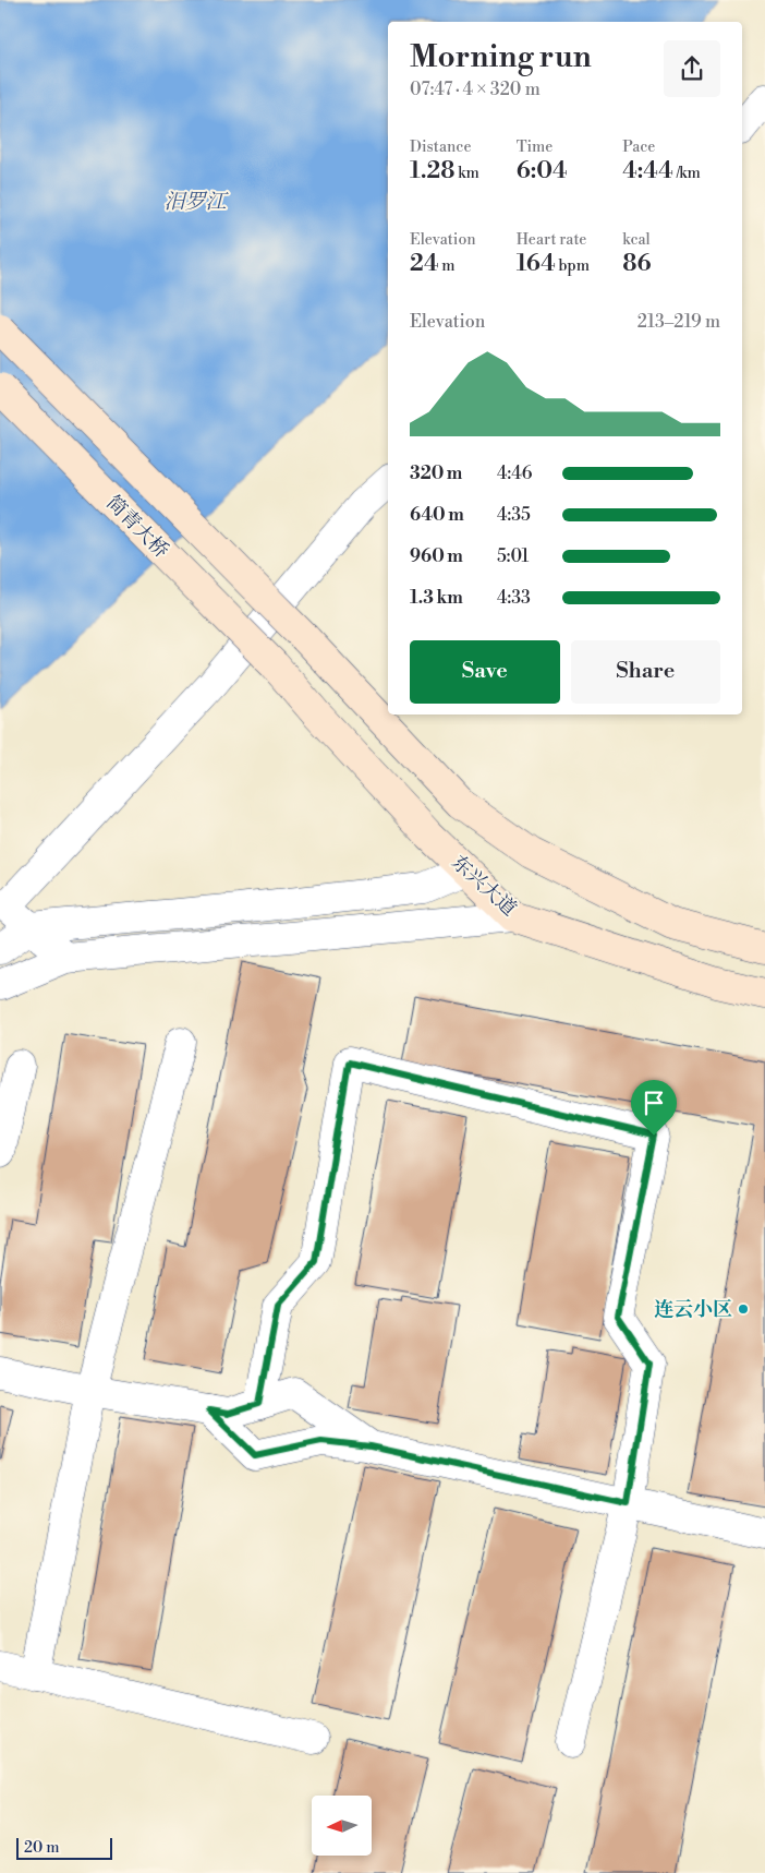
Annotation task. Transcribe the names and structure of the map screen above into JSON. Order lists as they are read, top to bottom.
{
  "streets": {
    "main road": ["简青大桥", "东兴大道"]
  },
  "crossings": [
    ["简青大桥", "东兴大道"]
  ],
  "water": ["汨罗江"],
  "places": ["连云小区"],
  "scale_bar": "20 m",
  "north": "left",
  "page": {
    "heading": ["Morning run", "07:47 · 4 × 320 m"],
    "stats": [
      ["Distance", "1.28 km"],
      ["Time", "6:04"],
      ["Pace", "4:44 /km"],
      ["Elevation", "24 m"],
      ["Heart rate", "164 bpm"],
      ["kcal", "86"]
    ],
    "chart": ["Elevation", "213–219 m"],
    "list": [
      {
        "name": "320 m",
        "note": "4:46"
      },
      {
        "name": "640 m",
        "note": "4:35"
      },
      {
        "name": "960 m",
        "note": "5:01"
      },
      {
        "name": "1.3 km",
        "note": "4:33"
      }
    ],
    "buttons": ["Save", "Share"],
    "scale": "20 m"
  }
}
